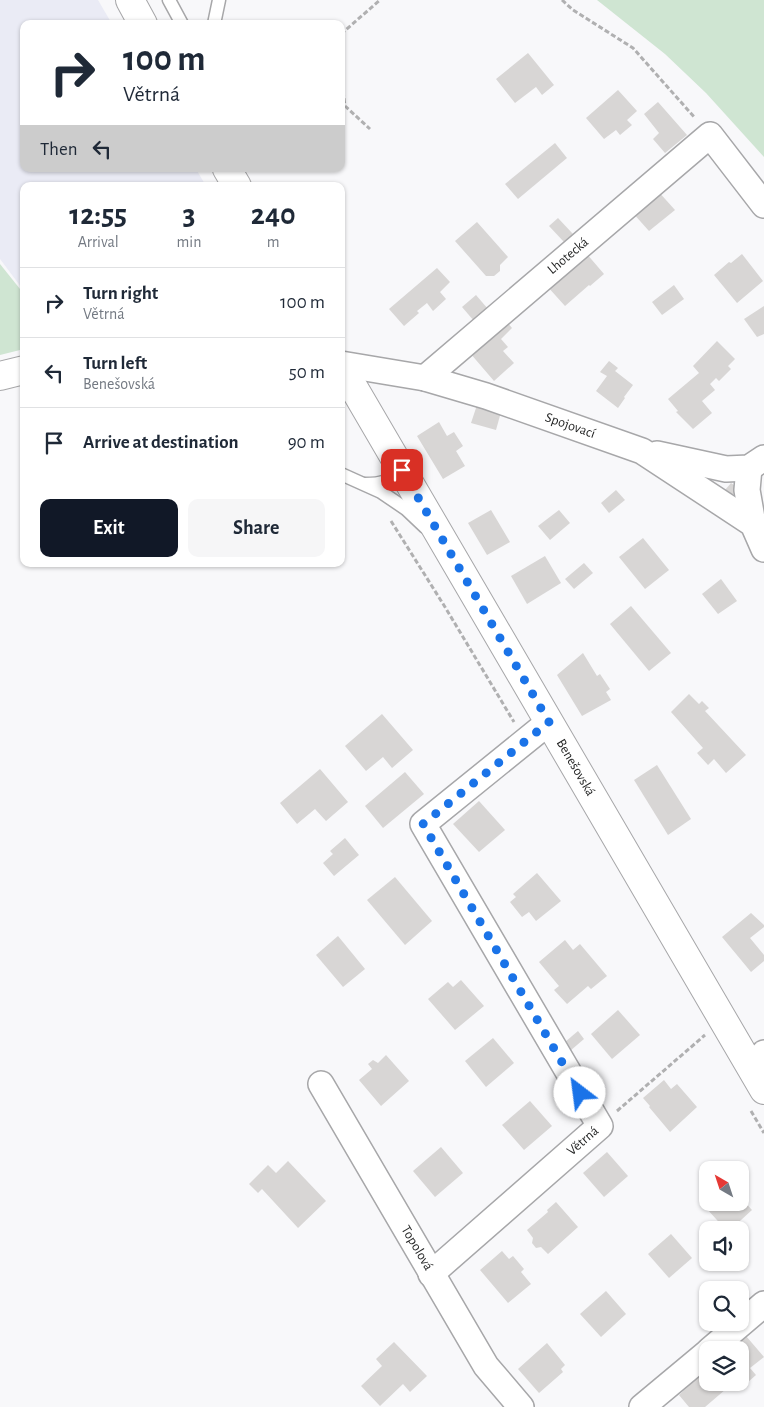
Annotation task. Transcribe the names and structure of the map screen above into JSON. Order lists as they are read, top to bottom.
{
  "streets": {
    "main road": ["Benešovská"],
    "street": [
      "Lhotecká",
      "Spojovací",
      "Větrná",
      "Topolová"
    ]
  },
  "crossings": [
    ["Lhotecká", "Spojovací"],
    ["Benešovská", "Větrná"],
    ["Větrná", "Topolová"]
  ],
  "north": "top left",
  "page": {
    "turn": ["100 m", "Větrná"],
    "then": "Then",
    "eta": [
      "12:55",
      "Arrival",
      "3",
      "min",
      "240",
      "m"
    ],
    "list": [
      {
        "name": "Turn right",
        "note": "Větrná",
        "value": "100 m"
      },
      {
        "name": "Turn left",
        "note": "Benešovská",
        "value": "50 m"
      },
      {
        "name": "Arrive at destination",
        "value": "90 m"
      }
    ],
    "buttons": ["Exit", "Share"]
  }
}
